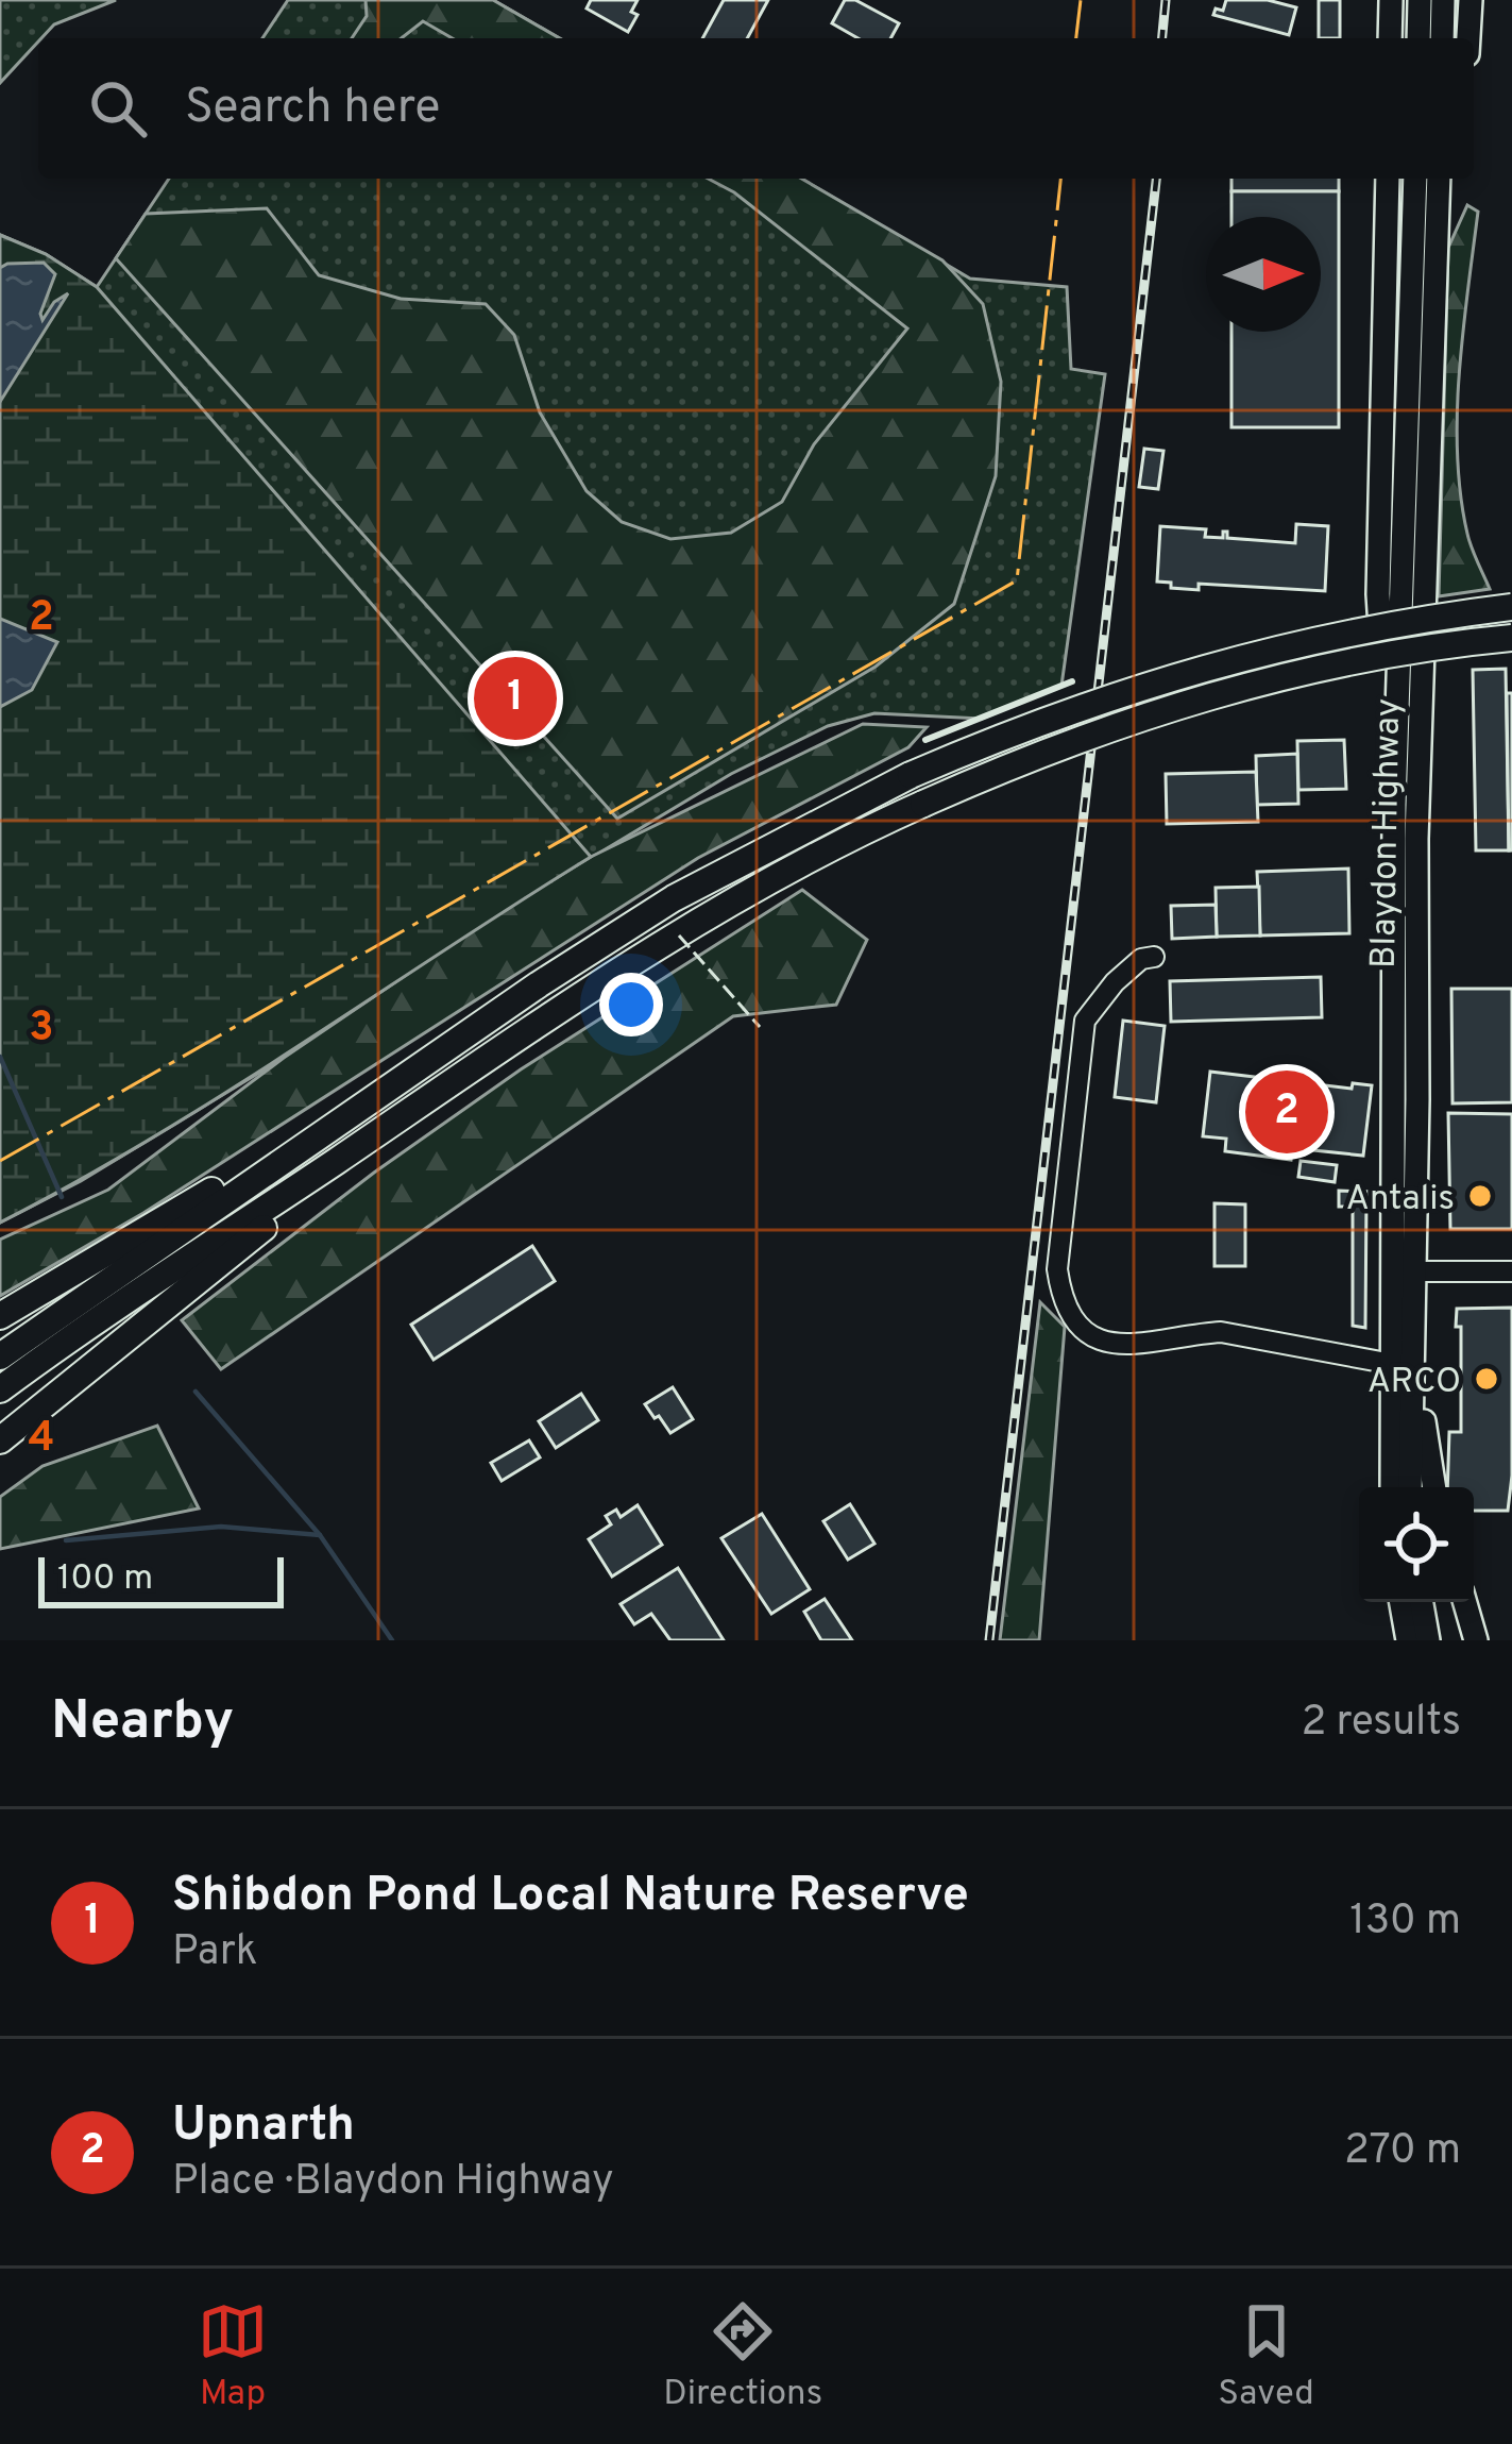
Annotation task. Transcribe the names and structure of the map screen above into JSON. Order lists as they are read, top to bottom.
{
  "streets": {
    "main road": ["Blaydon Highway"]
  },
  "places": ["Antalis", "ARCO"],
  "scale_bar": "100 m",
  "north": "right",
  "page": {
    "search": "Search here",
    "pins": ["1", "2"],
    "scale": "100 m",
    "heading": ["Nearby", "2 results"],
    "list": [
      {
        "mark": "1",
        "name": "Shibdon Pond Local Nature Reserve",
        "note": "Park",
        "value": "130 m"
      },
      {
        "mark": "2",
        "name": "Upnarth",
        "note": "Place · Blaydon Highway",
        "value": "270 m"
      }
    ],
    "nav": ["Map", "Directions", "Saved"]
  },
  "grid": {
    "rows": ["2", "3", "4"]
  }
}
